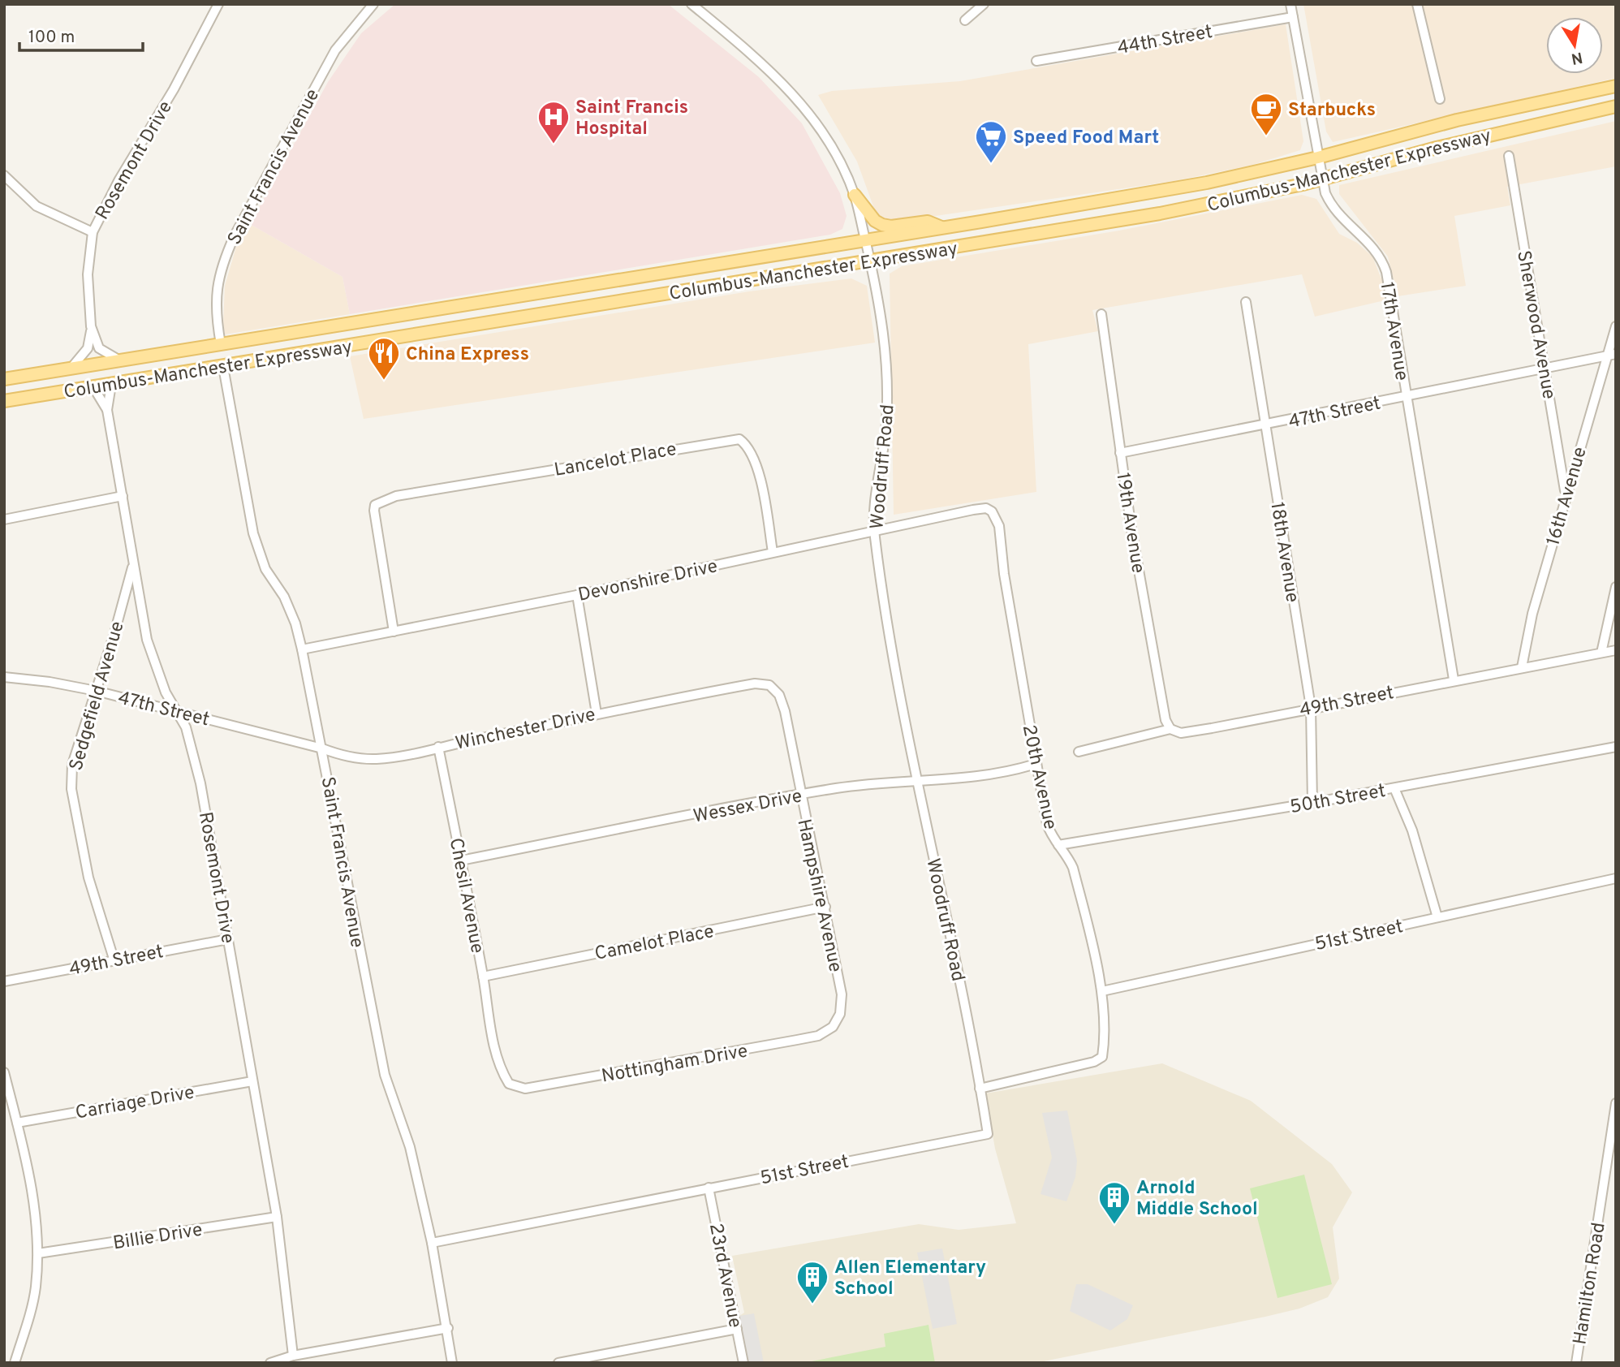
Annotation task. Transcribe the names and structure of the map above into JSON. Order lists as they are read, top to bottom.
{
  "streets": {
    "main road": ["Columbus-Manchester Expressway"],
    "street": [
      "44th Street",
      "Rosemont Drive",
      "Saint Francis Avenue",
      "Sherwood Avenue",
      "17th Avenue",
      "47th Street",
      "Lancelot Place",
      "Woodruff Road",
      "16th Avenue",
      "19th Avenue",
      "18th Avenue",
      "Devonshire Drive",
      "Sedgefield Avenue",
      "49th Street",
      "Winchester Drive",
      "20th Avenue",
      "50th Street",
      "Wessex Drive",
      "Chesil Avenue",
      "Hampshire Avenue",
      "51st Street",
      "Camelot Place",
      "Nottingham Drive",
      "Carriage Drive",
      "Billie Drive",
      "23rd Avenue",
      "Hamilton Road"
    ]
  },
  "crossings": [
    ["44th Street", "17th Avenue"],
    ["Rosemont Drive", "Columbus-Manchester Expressway"],
    ["Rosemont Drive", "47th Street"],
    ["Rosemont Drive", "Sedgefield Avenue"],
    ["Rosemont Drive", "49th Street"],
    ["Rosemont Drive", "Carriage Drive"],
    ["Rosemont Drive", "Billie Drive"],
    ["Saint Francis Avenue", "Columbus-Manchester Expressway"],
    ["Saint Francis Avenue", "47th Street"],
    ["Saint Francis Avenue", "Devonshire Drive"],
    ["Saint Francis Avenue", "Winchester Drive"],
    ["Saint Francis Avenue", "51st Street"],
    ["Columbus-Manchester Expressway", "17th Avenue"],
    ["Columbus-Manchester Expressway", "Woodruff Road"],
    ["Sherwood Avenue", "47th Street"],
    ["Sherwood Avenue", "16th Avenue"],
    ["17th Avenue", "47th Street"],
    ["17th Avenue", "49th Street"],
    ["47th Street", "16th Avenue"],
    ["47th Street", "19th Avenue"],
    ["47th Street", "18th Avenue"],
    ["47th Street", "Sedgefield Avenue"],
    ["47th Street", "Winchester Drive"],
    ["Lancelot Place", "Devonshire Drive"],
    ["Woodruff Road", "Devonshire Drive"],
    ["Woodruff Road", "20th Avenue"],
    ["Woodruff Road", "Wessex Drive"],
    ["Woodruff Road", "51st Street"],
    ["16th Avenue", "49th Street"],
    ["19th Avenue", "49th Street"],
    ["18th Avenue", "49th Street"],
    ["18th Avenue", "50th Street"],
    ["Devonshire Drive", "20th Avenue"],
    ["Sedgefield Avenue", "49th Street"],
    ["Winchester Drive", "Chesil Avenue"],
    ["Winchester Drive", "Hampshire Avenue"],
    ["20th Avenue", "50th Street"],
    ["20th Avenue", "Wessex Drive"],
    ["20th Avenue", "51st Street"],
    ["Wessex Drive", "Chesil Avenue"],
    ["Wessex Drive", "Hampshire Avenue"],
    ["Chesil Avenue", "Camelot Place"],
    ["Chesil Avenue", "Nottingham Drive"],
    ["Hampshire Avenue", "Camelot Place"],
    ["Hampshire Avenue", "Nottingham Drive"],
    ["51st Street", "23rd Avenue"]
  ],
  "places": {
    "cafe": ["Starbucks"],
    "hospital": ["Saint Francis Hospital"],
    "supermarket": ["Speed Food Mart"],
    "restaurant": ["China Express"],
    "building": ["Arnold Middle School", "Allen Elementary School"]
  },
  "scale_bar": "100 m",
  "north": "bottom"
}
